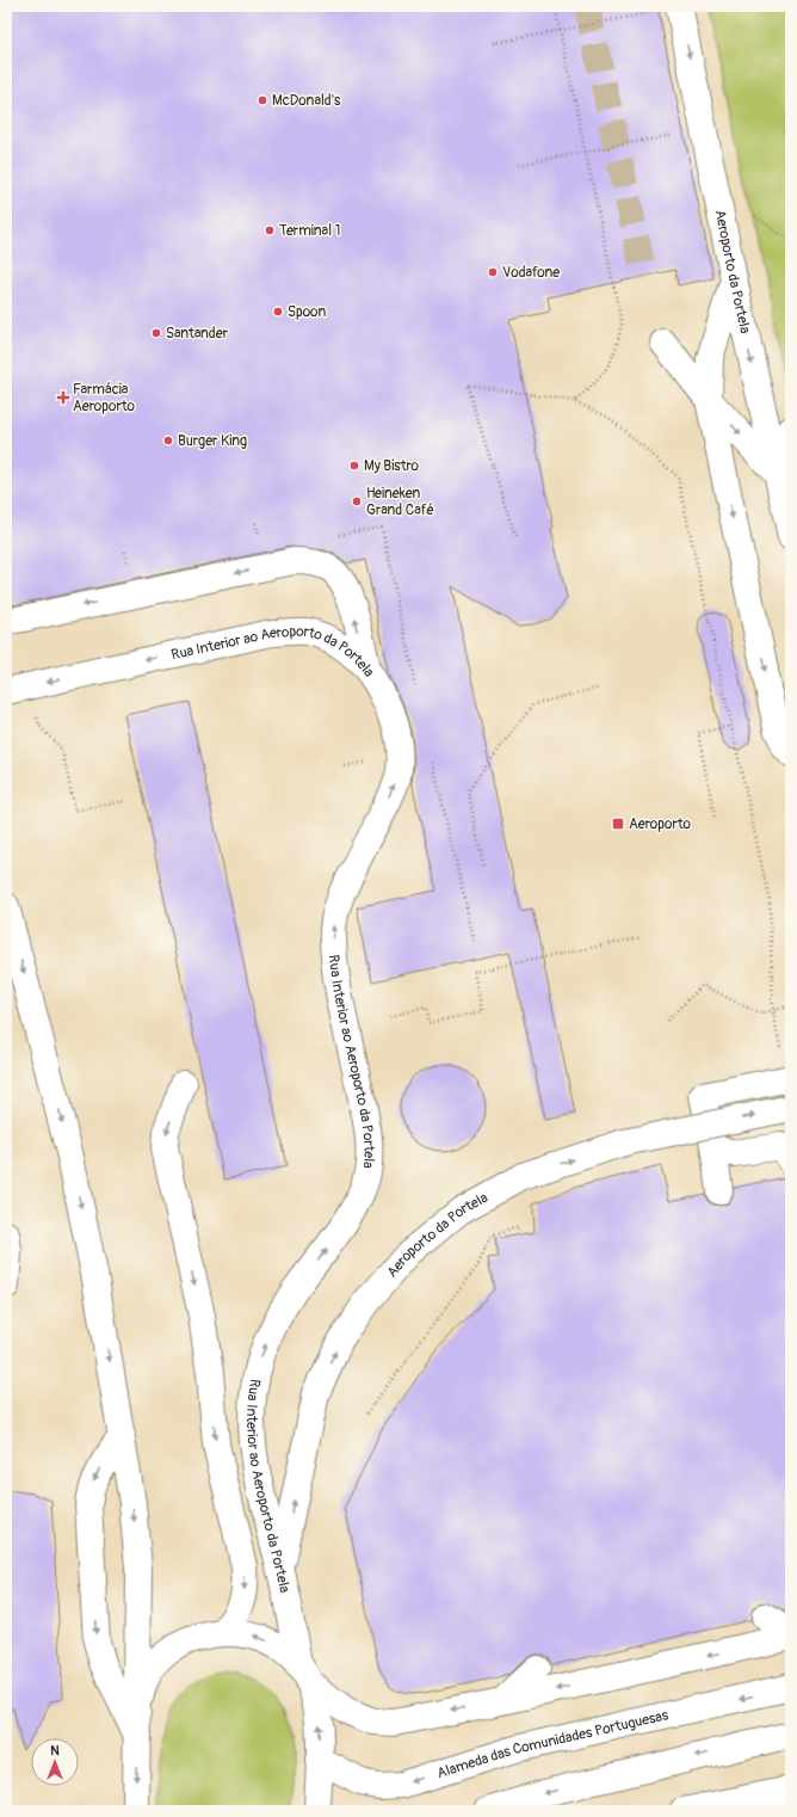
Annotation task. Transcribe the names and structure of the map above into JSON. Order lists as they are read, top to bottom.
{
  "streets": {
    "main road": ["Aeroporto da Portela", "Rua Interior ao Aeroporto da Portela", "Alameda das Comunidades Portuguesas"]
  },
  "crossings": [
    ["Aeroporto da Portela", "Rua Interior ao Aeroporto da Portela"]
  ],
  "places": {
    "other": [
      "McDonald's",
      "Terminal 1",
      "Vodafone",
      "Spoon",
      "Santander",
      "Burger King",
      "My Bistro",
      "Heineken Grand Café"
    ],
    "health": ["Farmácia Aeroporto"],
    "transit": ["Aeroporto"]
  },
  "north": "top"
}
